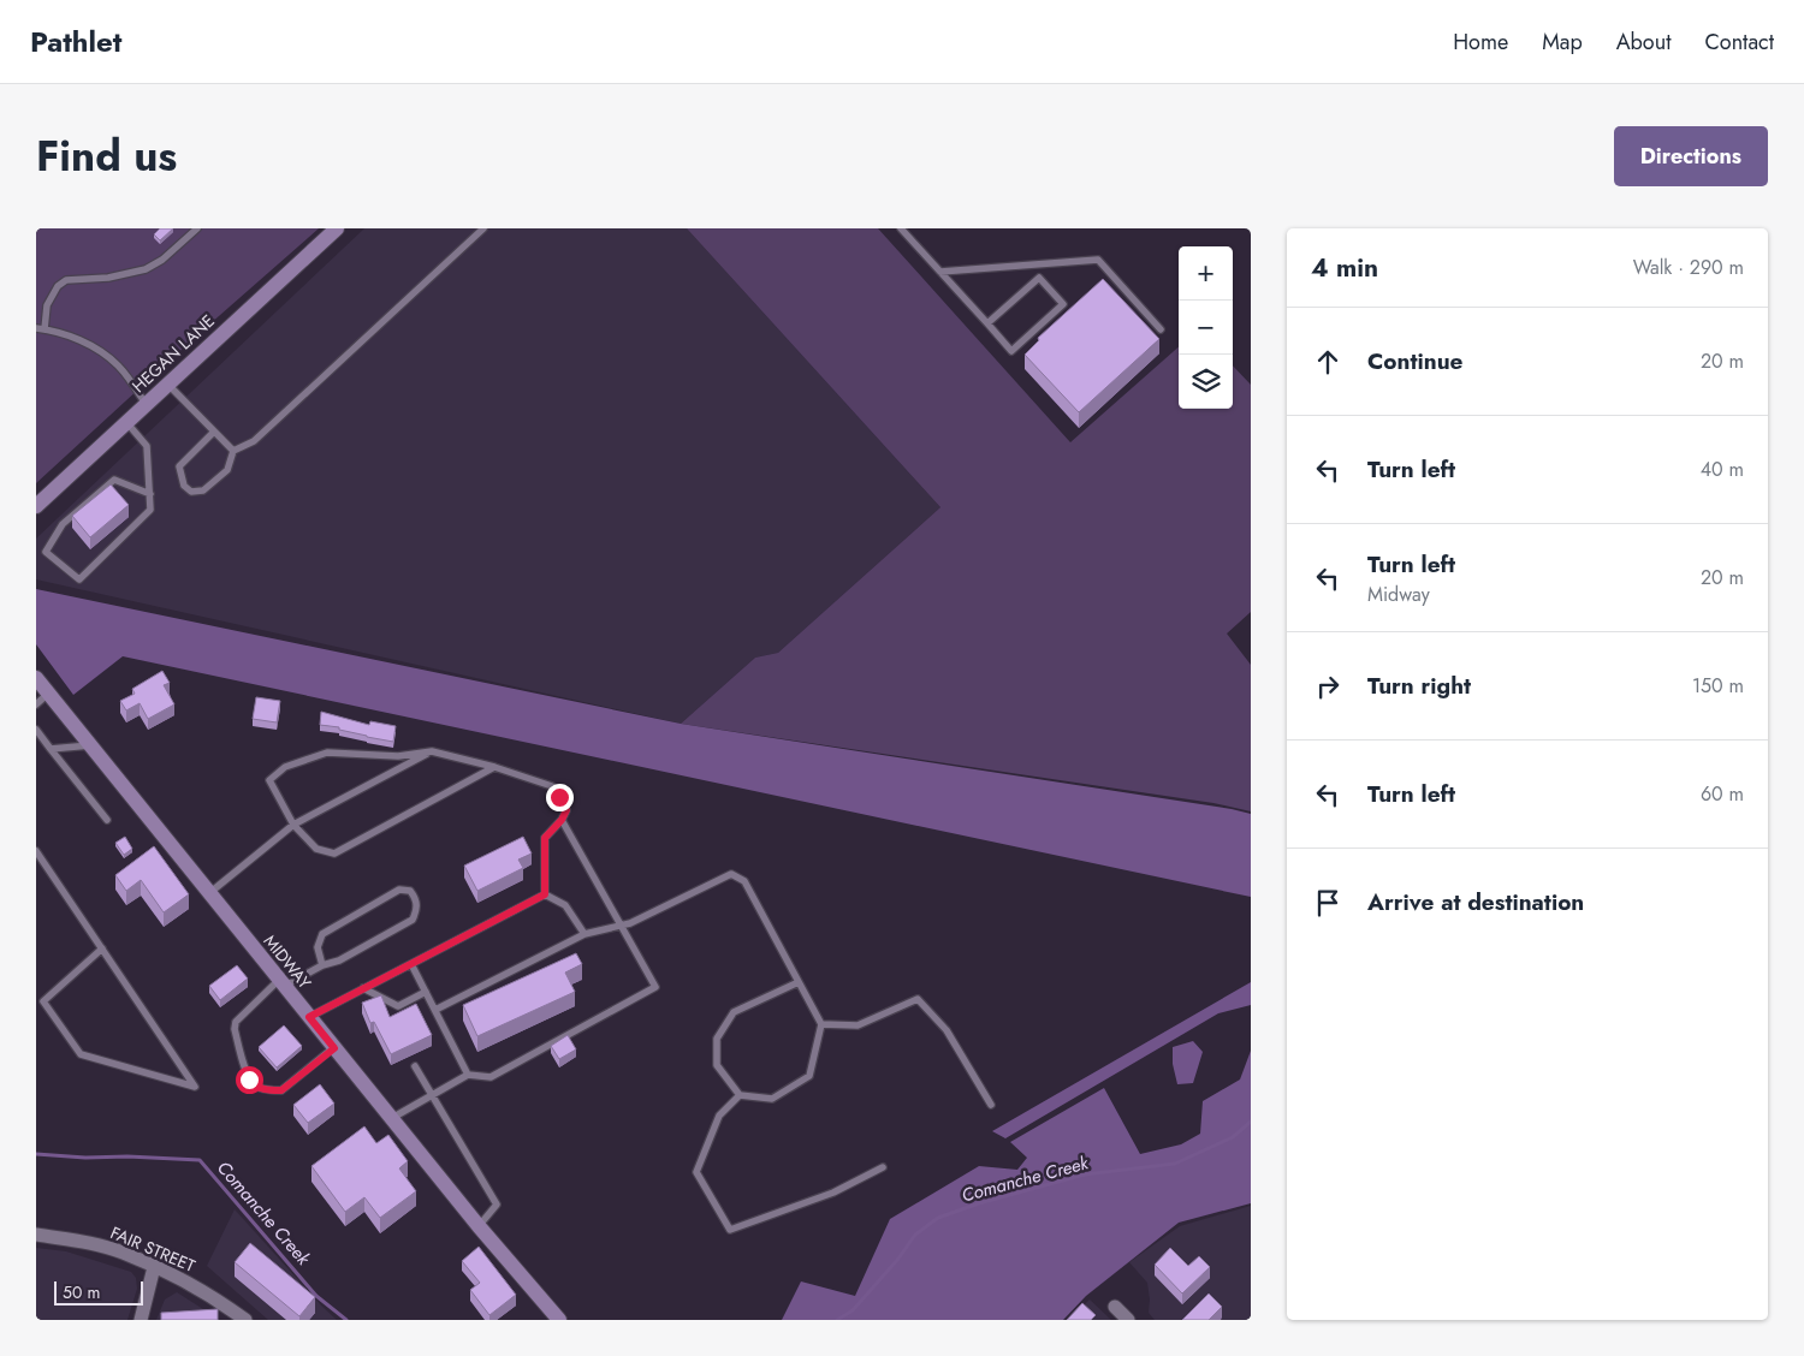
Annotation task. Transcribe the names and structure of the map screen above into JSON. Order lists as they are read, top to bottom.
{
  "streets": {
    "main road": ["HEGAN LANE", "MIDWAY"],
    "street": ["FAIR STREET"]
  },
  "water": ["Comanche Creek"],
  "scale_bar": "50 m",
  "page": {
    "header": "Pathlet",
    "nav": [
      "Home",
      "Map",
      "About",
      "Contact"
    ],
    "title": "Find us",
    "buttons": "Directions",
    "heading": ["4 min", "Walk · 290 m"],
    "map_buttons": ["+", "−"],
    "list": [
      ["Continue", "20 m"],
      ["Turn left", "40 m"],
      ["Turn left", "Midway", "20 m"],
      ["Turn right", "150 m"],
      ["Turn left", "60 m"],
      "Arrive at destination"
    ],
    "scale": "50 m"
  }
}
